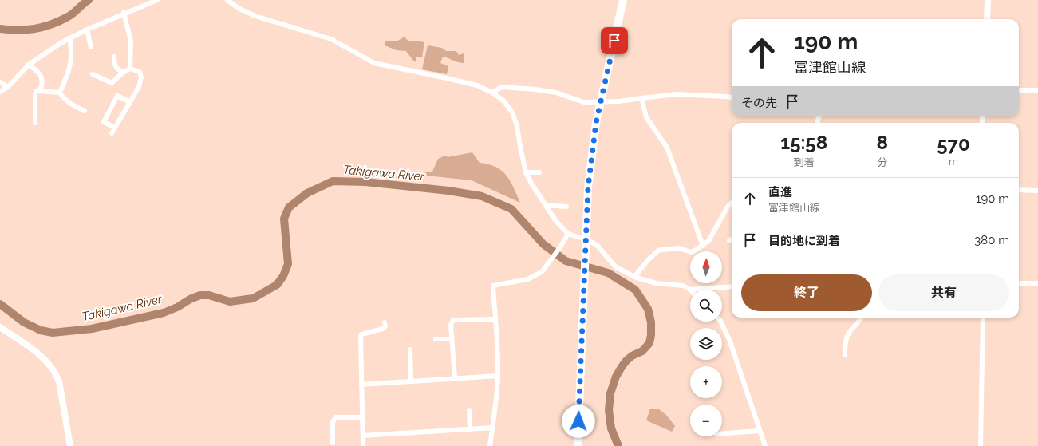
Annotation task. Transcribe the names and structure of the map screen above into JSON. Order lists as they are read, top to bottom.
{
  "water": ["Takigawa River"],
  "north": "top",
  "page": {
    "turn": ["190 m", "富津館山線"],
    "then": "その先",
    "eta": [
      "15:58",
      "到着",
      "8",
      "分",
      "570",
      "m"
    ],
    "list": [
      {
        "name": "直進",
        "note": "富津館山線",
        "value": "190 m"
      },
      {
        "name": "目的地に到着",
        "value": "380 m"
      }
    ],
    "map_buttons": ["+", "−"],
    "buttons": ["終了", "共有"]
  }
}
